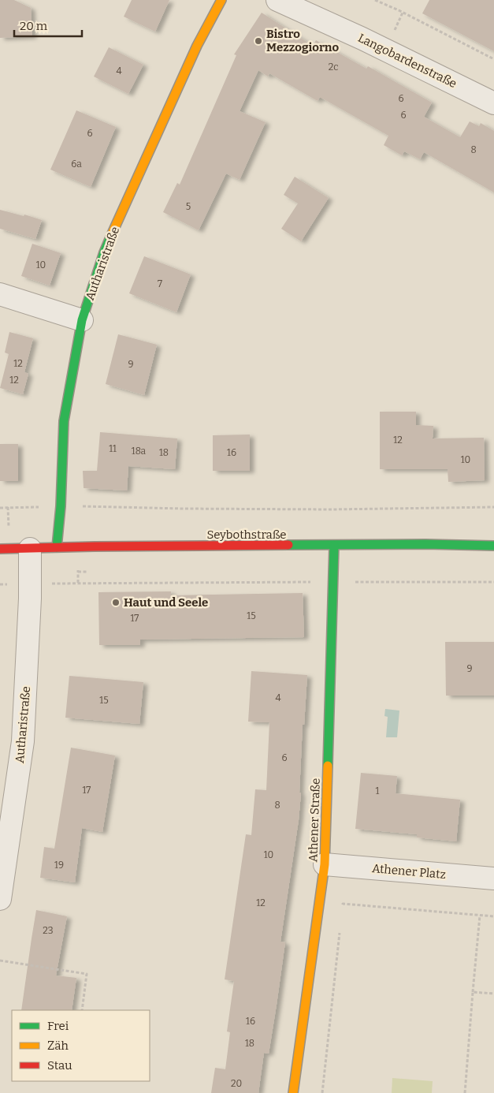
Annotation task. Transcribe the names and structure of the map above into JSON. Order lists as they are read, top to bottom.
{
  "streets": {
    "street": [
      "Langobardenstraße",
      "Autharistraße",
      "Seybothstraße",
      "Athener Straße",
      "Athener Platz"
    ]
  },
  "crossings": [
    ["Autharistraße", "Seybothstraße"],
    ["Seybothstraße", "Athener Straße"],
    ["Athener Straße", "Athener Platz"]
  ],
  "places": ["Bistro Mezzogiorno", "Haut und Seele"],
  "house_numbers": [
    "2c",
    "4",
    "6",
    "6",
    "6",
    "8",
    "6a",
    "5",
    "10",
    "7",
    "12",
    "9",
    "12",
    "12",
    "11",
    "18a",
    "18",
    "16",
    "10",
    "15",
    "17",
    "9",
    "4",
    "15",
    "6",
    "17",
    "1",
    "8",
    "10",
    "19",
    "12",
    "23",
    "16",
    "18",
    "20"
  ],
  "legend": ["Frei", "Zäh", "Stau"],
  "scale_bar": "20 m"
}
